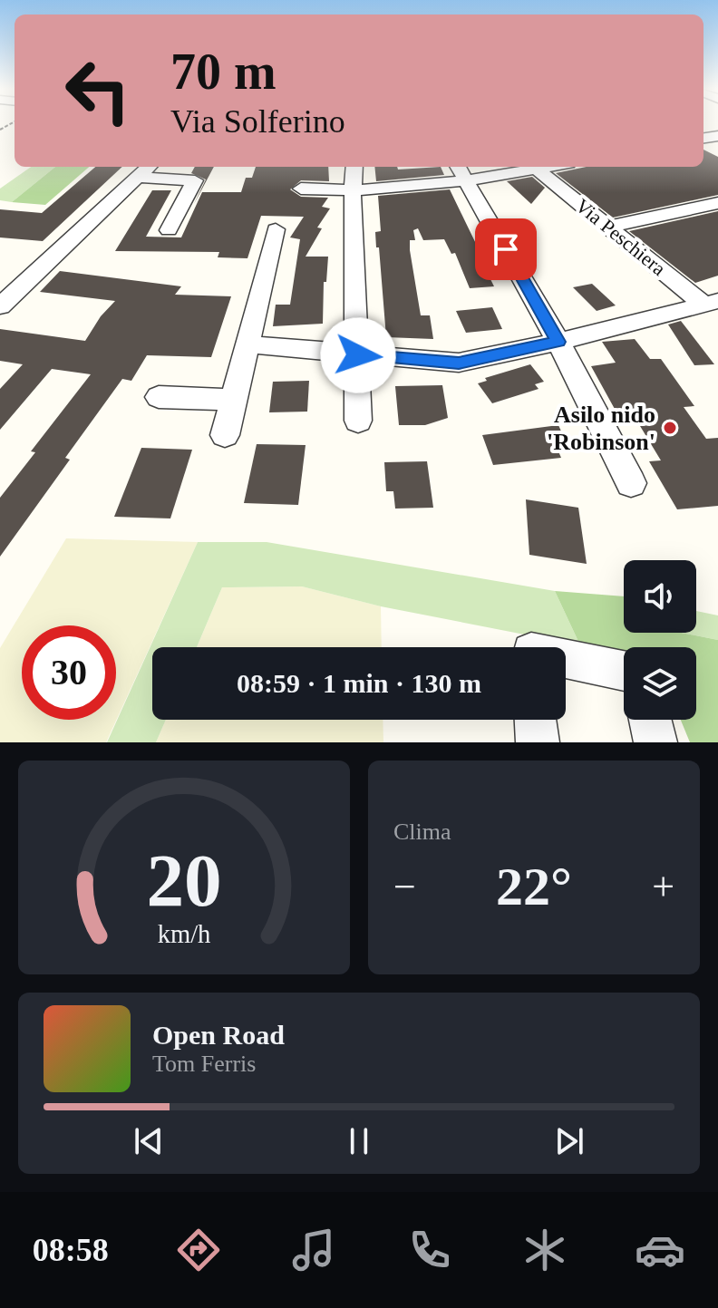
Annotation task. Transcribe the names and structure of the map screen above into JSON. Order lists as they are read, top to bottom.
{
  "streets": {
    "street": ["Via Peschiera"]
  },
  "places": ["Asilo nido 'Robinson'"],
  "page": {
    "turn": ["70 m", "Via Solferino"],
    "limit": "30",
    "trip": "08:59 · 1 min · 130 m",
    "tile": "Clima",
    "heat": ["−", "22°", "+"],
    "song": ["Open Road", "Tom Ferris"],
    "tabs": "08:58",
    "gauge": ["20", "km/h"]
  }
}
